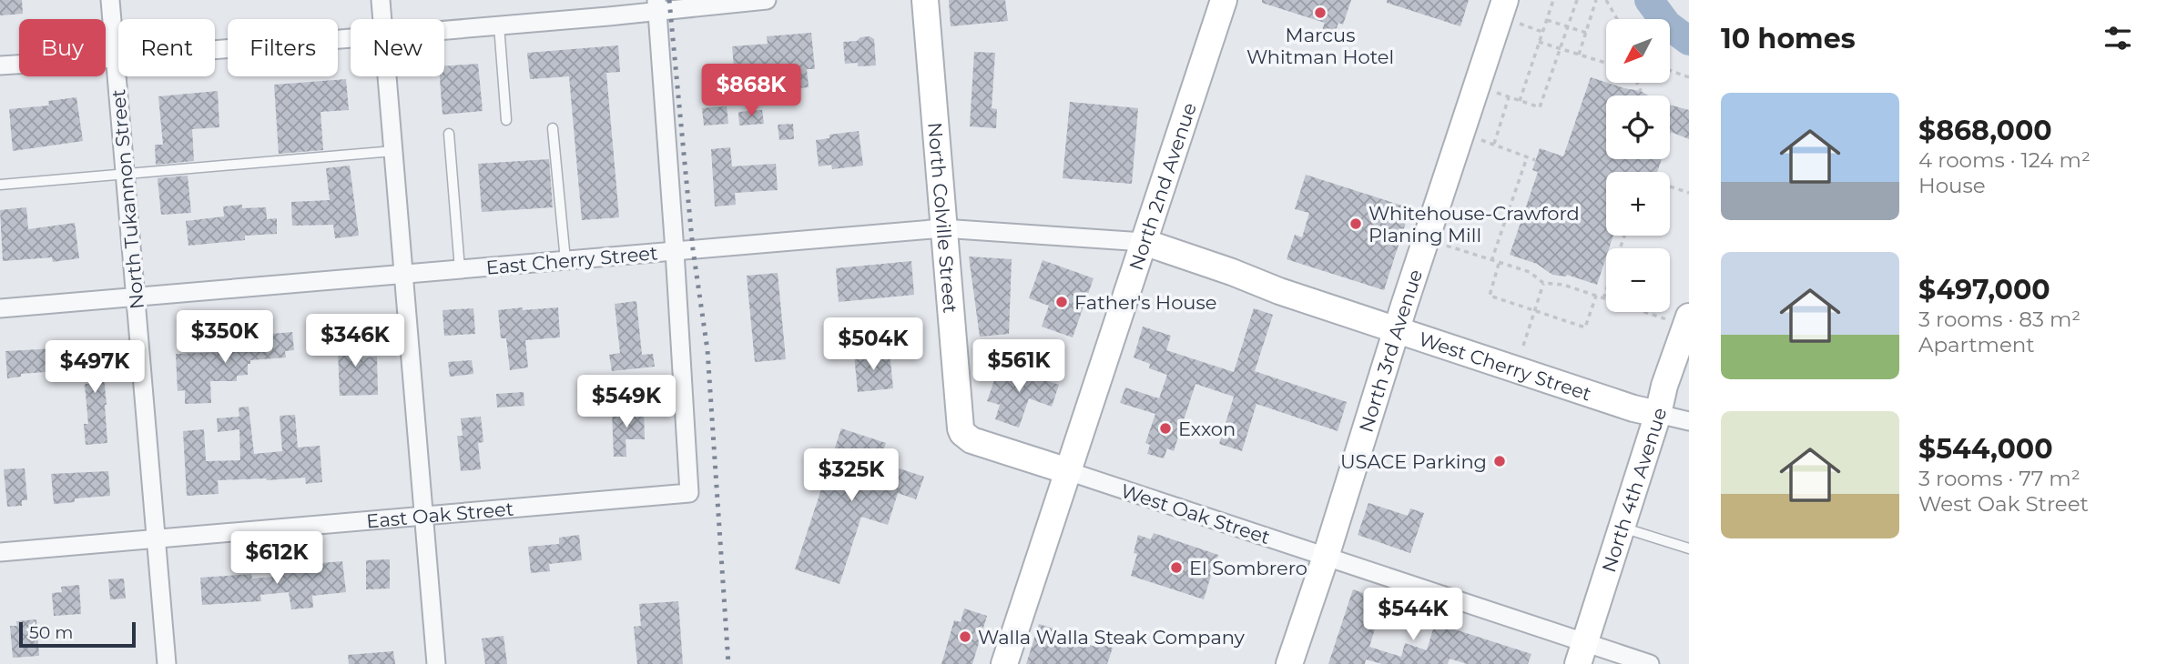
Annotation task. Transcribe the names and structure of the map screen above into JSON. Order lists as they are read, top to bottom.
{
  "streets": {
    "street": [
      "North 2nd Avenue",
      "North Tukannon Street",
      "North Colville Street",
      "East Cherry Street",
      "North 3rd Avenue",
      "West Cherry Street",
      "North 4th Avenue",
      "West Oak Street",
      "East Oak Street"
    ]
  },
  "crossings": [
    ["North 2nd Avenue", "North Colville Street"],
    ["North 2nd Avenue", "East Cherry Street"],
    ["North 2nd Avenue", "West Cherry Street"],
    ["North 2nd Avenue", "West Oak Street"],
    ["North Tukannon Street", "East Cherry Street"],
    ["North Tukannon Street", "East Oak Street"],
    ["North Colville Street", "East Cherry Street"],
    ["North Colville Street", "West Oak Street"],
    ["East Cherry Street", "West Cherry Street"],
    ["East Cherry Street", "East Oak Street"],
    ["North 3rd Avenue", "West Cherry Street"],
    ["North 3rd Avenue", "West Oak Street"],
    ["West Cherry Street", "North 4th Avenue"],
    ["North 4th Avenue", "West Oak Street"]
  ],
  "places": [
    "Marcus Whitman Hotel",
    "Whitehouse-Crawford Planing Mill",
    "Father's House",
    "Exxon",
    "USACE Parking",
    "El Sombrero",
    "Walla Walla Steak Company"
  ],
  "scale_bar": "50 m",
  "north": "bottom left",
  "page": {
    "heading": "10 homes",
    "map_buttons": ["+", "−"],
    "chip": [
      "Buy",
      "Rent",
      "Filters",
      "New"
    ],
    "price": [
      "$868K",
      "$350K",
      "$346K",
      "$504K",
      "$561K",
      "$497K",
      "$549K",
      "$325K",
      "$612K",
      "$544K"
    ],
    "list": [
      {
        "name": "$868,000",
        "note": "4 rooms · 124 m² · House"
      },
      {
        "name": "$497,000",
        "note": "3 rooms · 83 m² · Apartment"
      },
      {
        "name": "$544,000",
        "note": "3 rooms · 77 m² · West Oak Street"
      }
    ],
    "scale": "50 m"
  }
}
